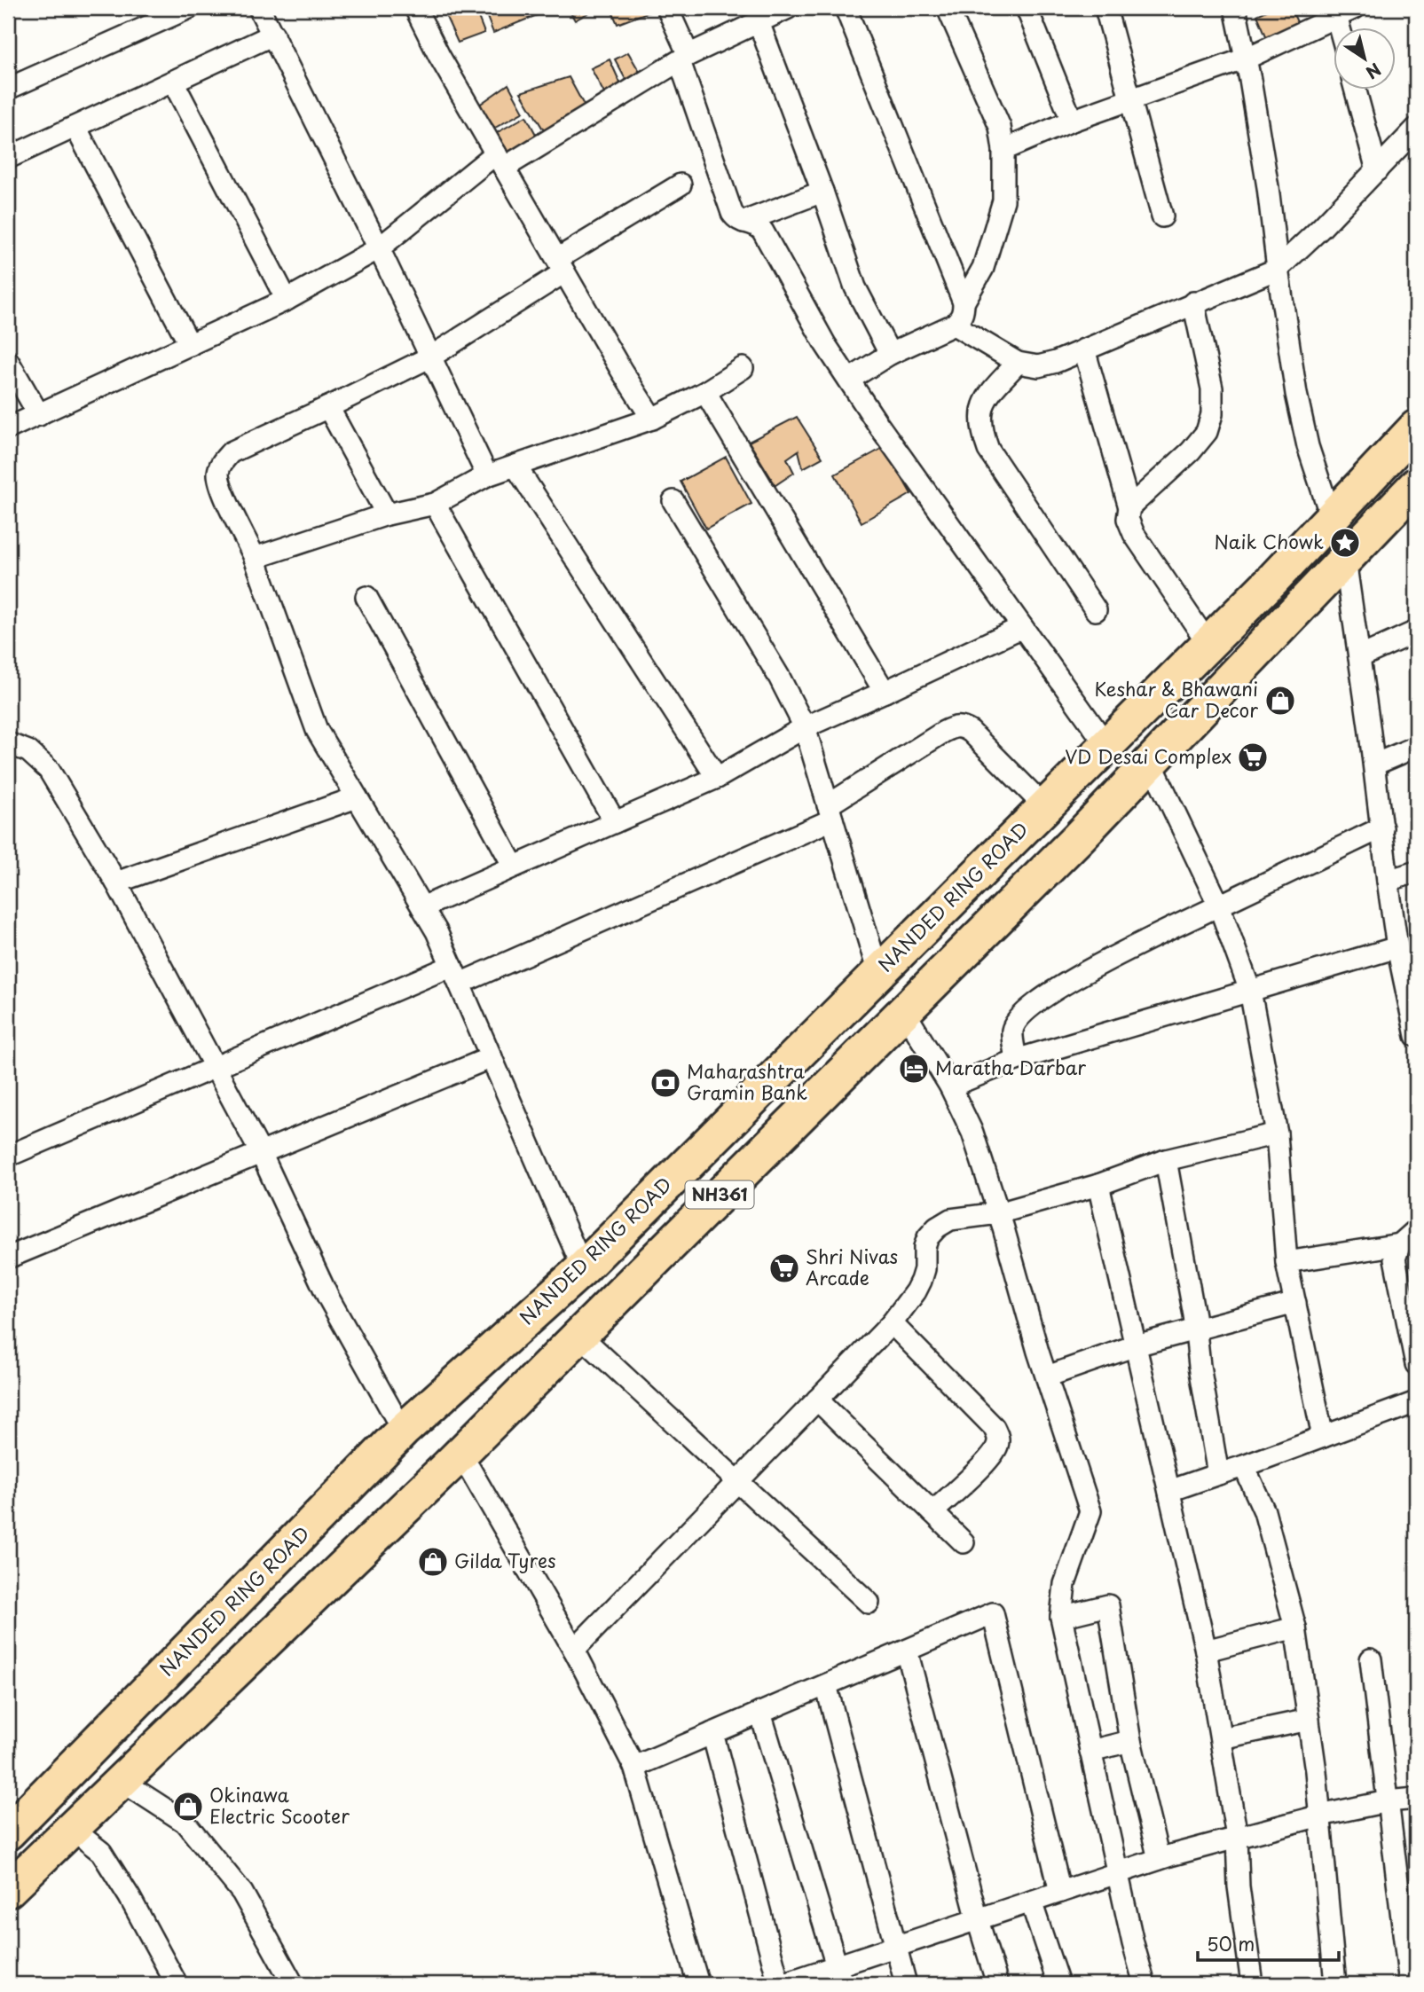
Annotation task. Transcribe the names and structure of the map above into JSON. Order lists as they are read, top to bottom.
{
  "streets": {
    "highway": ["NANDED RING ROAD", "NH361"]
  },
  "places": {
    "place": ["Naik Chowk"],
    "shop": ["Keshar & Bhawani Car Decor", "Gilda Tyres", "Okinawa Electric Scooter"],
    "supermarket": ["VD Desai Complex", "Shri Nivas Arcade"],
    "hotel": ["Maratha Darbar"],
    "bank": ["Maharashtra Gramin Bank"]
  },
  "scale_bar": "50 m",
  "north": "bottom right"
}
